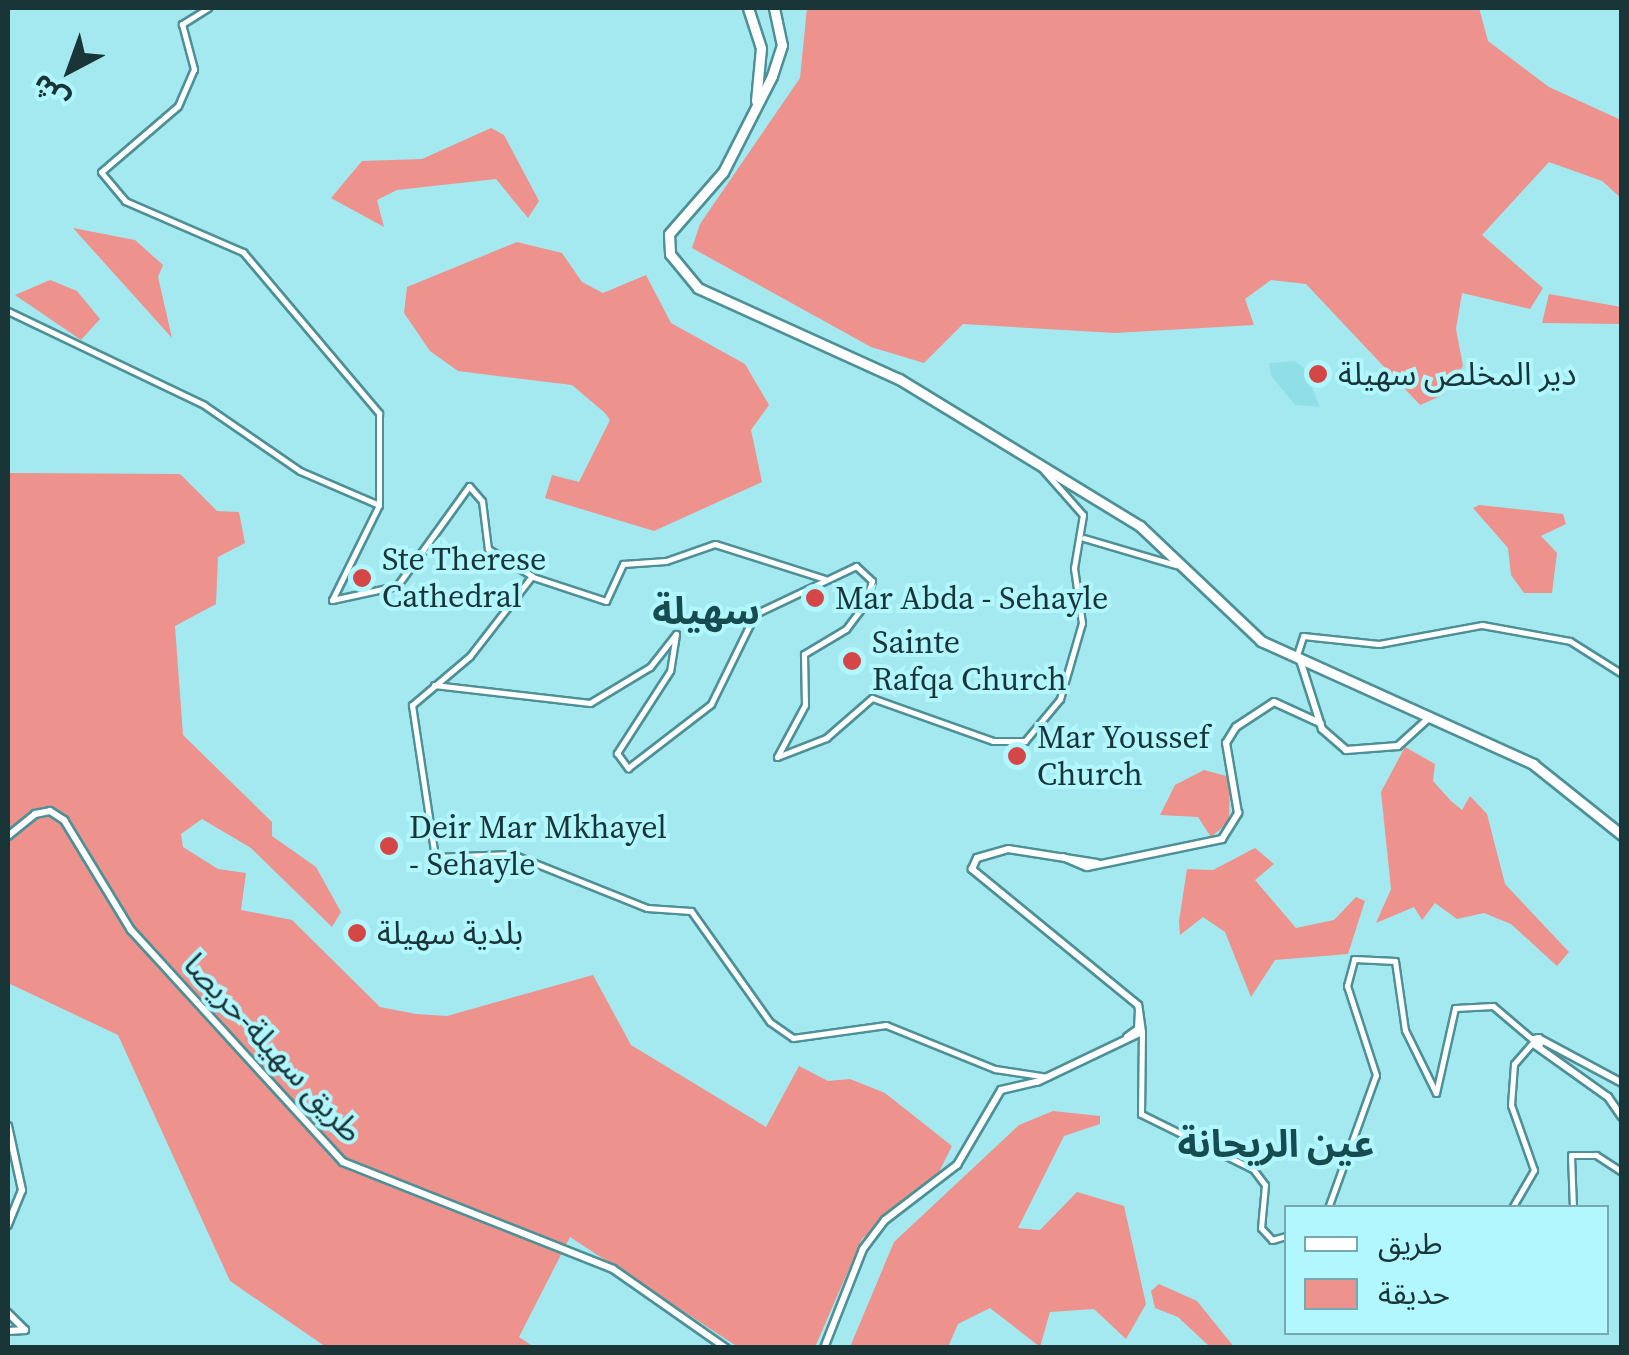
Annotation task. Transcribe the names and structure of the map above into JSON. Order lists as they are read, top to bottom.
{
  "streets": {
    "main road": ["طريق سهيلة-حريصا"]
  },
  "districts": ["سهيلة", "عين الريحانة"],
  "places": [
    "دير المخلص سهيلة",
    "Ste Therese Cathedral",
    "Mar Abda - Sehayle",
    "Sainte Rafqa Church",
    "Mar Youssef Church",
    "Deir Mar Mkhayel - Sehayle",
    "بلدية سهيلة"
  ],
  "legend": ["طريق", "حديقة"],
  "north": "bottom left"
}
